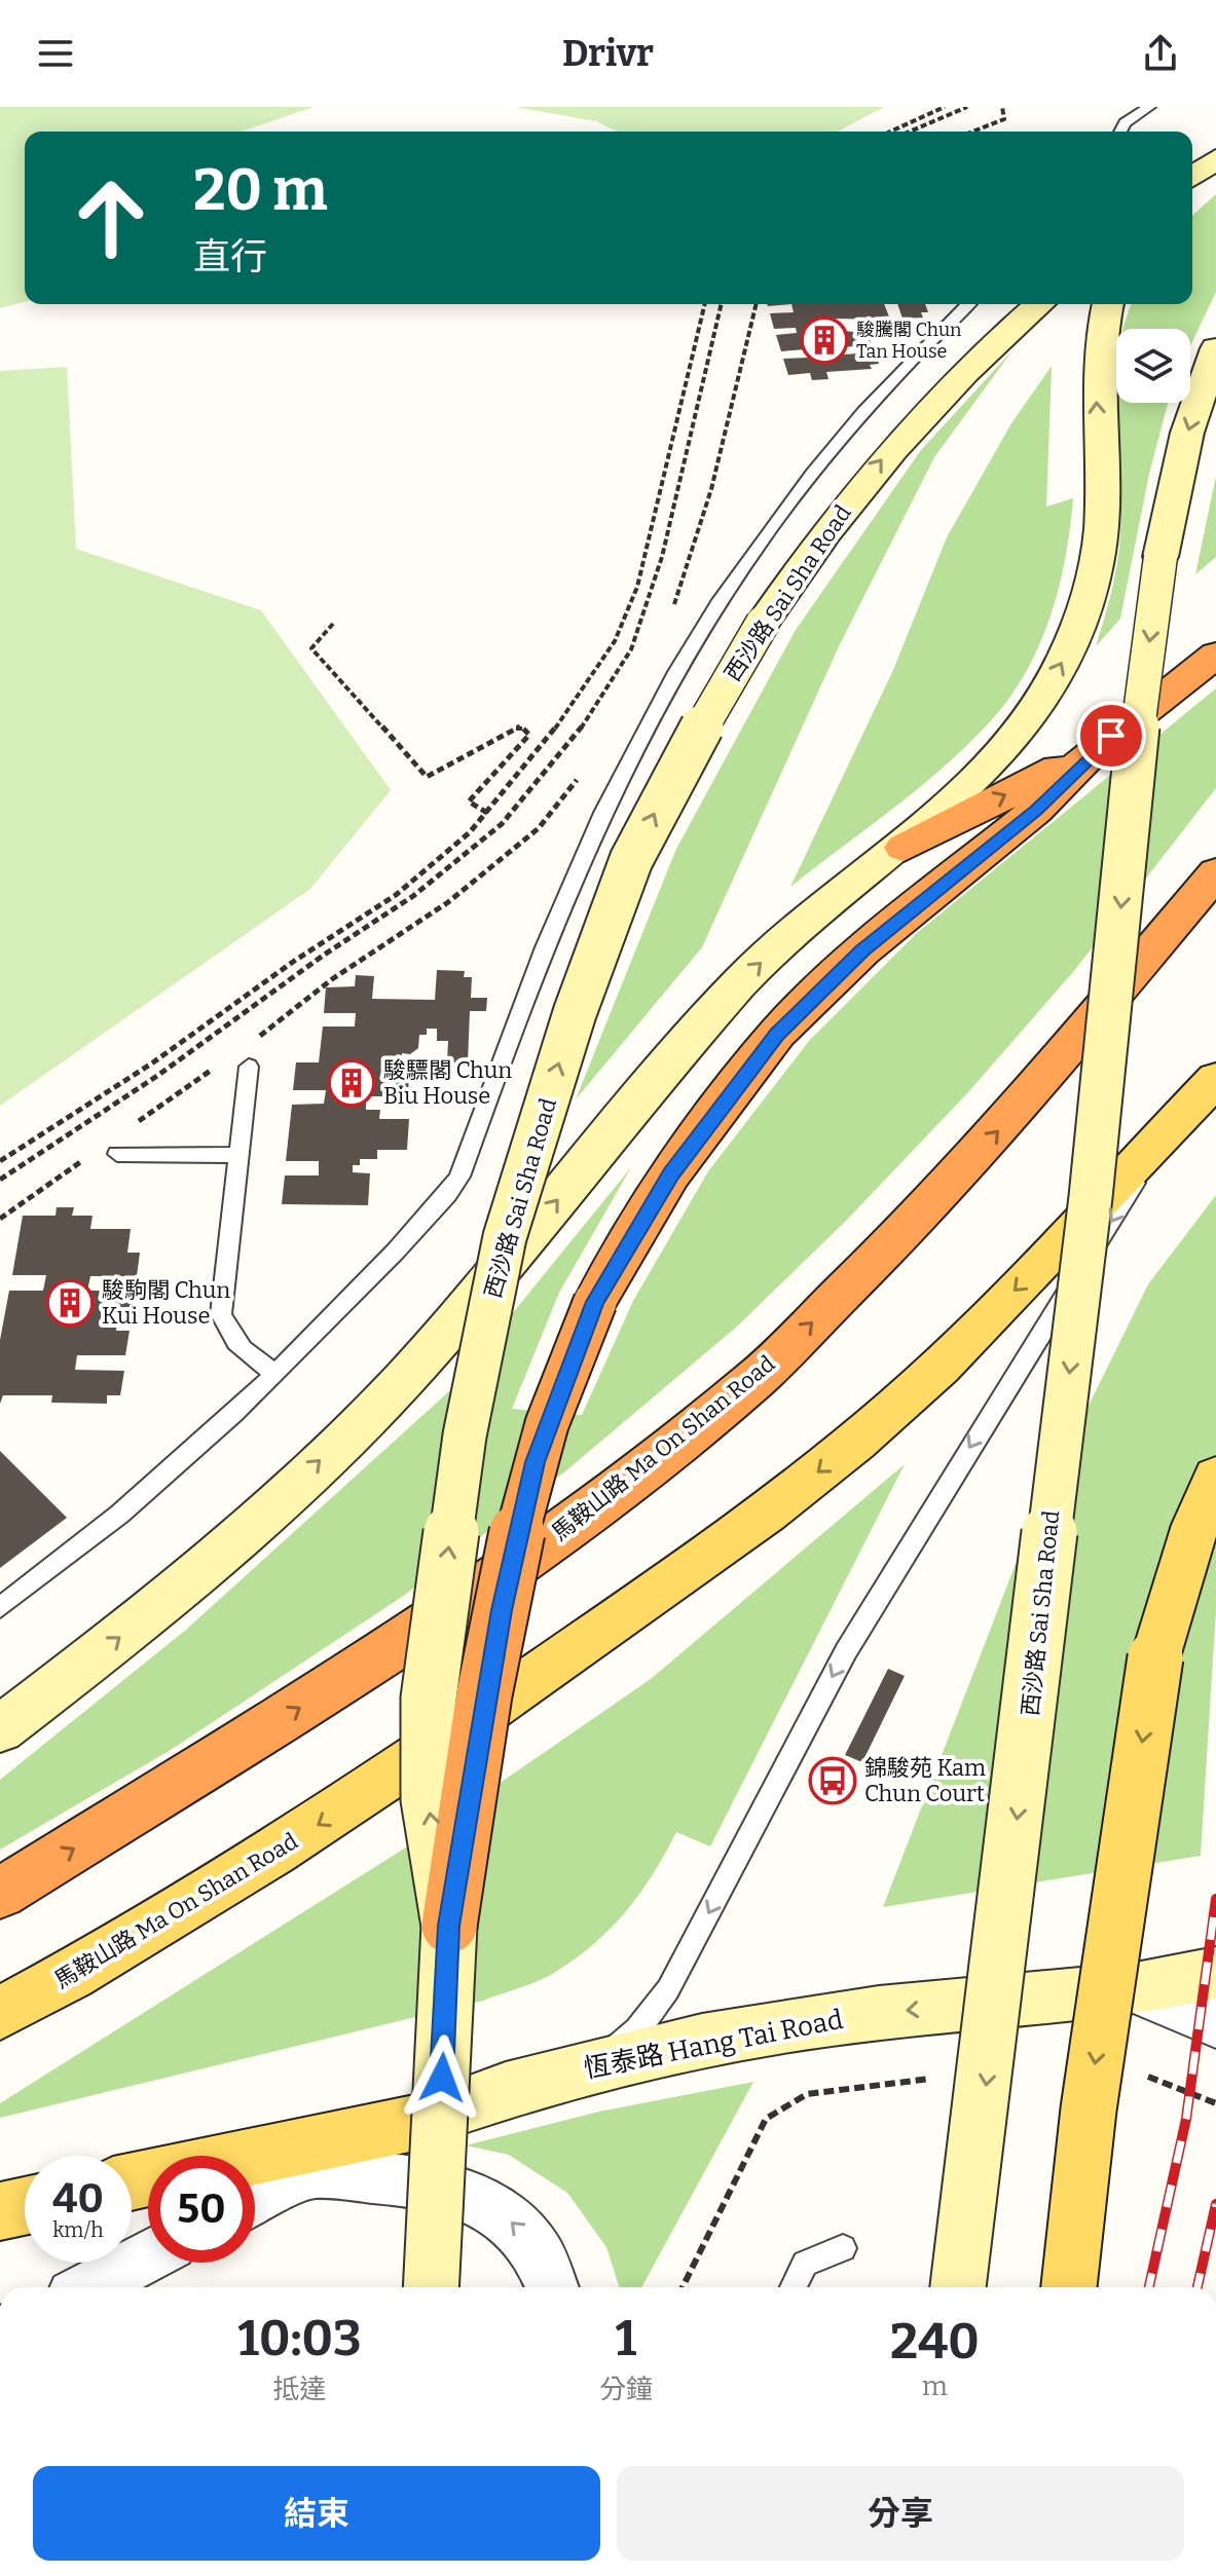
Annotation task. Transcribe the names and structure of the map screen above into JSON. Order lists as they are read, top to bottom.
{
  "streets": {
    "highway": ["馬鞍山路 Ma On Shan Road"],
    "main road": ["西沙路 Sai Sha Road", "恆泰路 Hang Tai Road"]
  },
  "one_way": ["恆泰路 Hang Tai Road"],
  "places": {
    "building": ["駿騰閣 Chun Tan House", "駿驃閣 Chun Biu House", "駿駒閣 Chun Kui House"],
    "bus stop": ["錦駿苑 Kam Chun Court"]
  },
  "page": {
    "header": "Drivr",
    "turn": ["20 m", "直行"],
    "speed": "40 km/h",
    "limit": "50",
    "eta": [
      "10:03",
      "抵達",
      "1",
      "分鐘",
      "240",
      "m"
    ],
    "buttons": ["結束", "分享"]
  }
}
